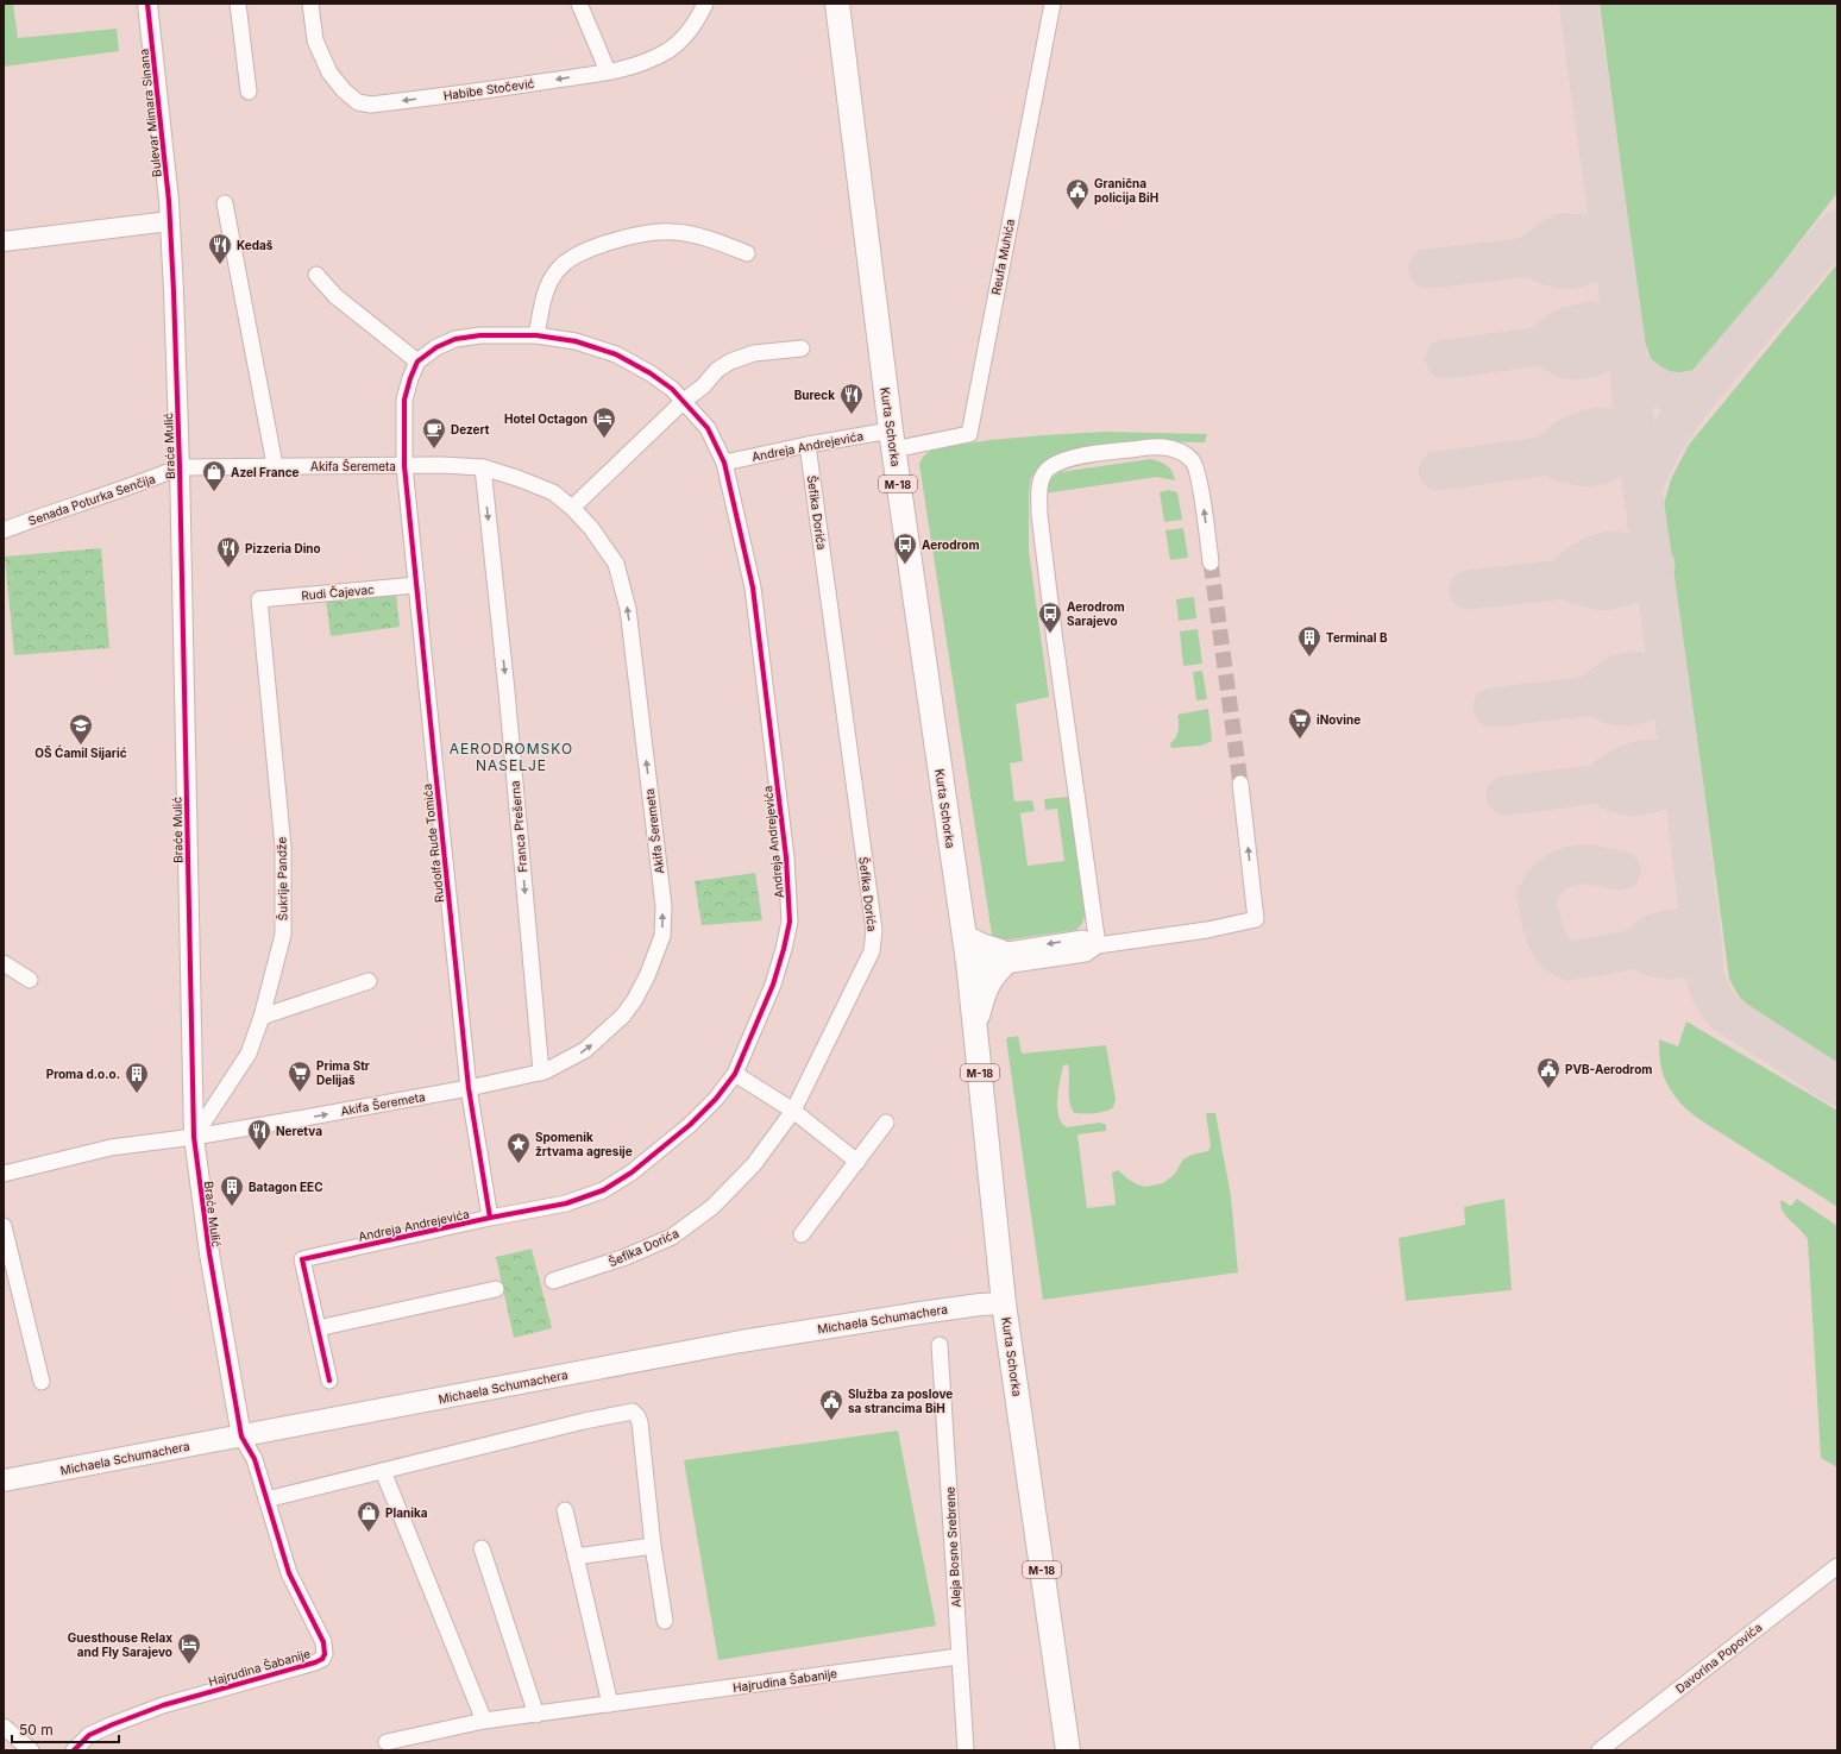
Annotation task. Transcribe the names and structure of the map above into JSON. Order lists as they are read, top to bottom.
{
  "streets": {
    "main road": ["Kurta Schorka", "M-18", "Michaela Schumachera"],
    "street": [
      "Habibe Stočević",
      "Bulevar Mimara Sinana",
      "Reufa Muhića",
      "Braće Mulić",
      "Andreja Andrejevića",
      "Akifa Šeremeta",
      "Senada Poturka Senčija",
      "Šefika Dorića",
      "Rudi Čajevac",
      "Franca Prešerna",
      "Rudolfa Rude Tomića",
      "Šukrije Pandže",
      "Aleja Bosne Srebrene",
      "Davorina Popovića",
      "Hajrudina Šabanije"
    ]
  },
  "crossings": [
    ["Bulevar Mimara Sinana", "Braće Mulić"],
    ["Reufa Muhića", "Kurta Schorka"],
    ["Reufa Muhića", "Andreja Andrejevića"],
    ["Kurta Schorka", "Andreja Andrejevića"],
    ["Kurta Schorka", "Michaela Schumachera"],
    ["Braće Mulić", "Akifa Šeremeta"],
    ["Braće Mulić", "Senada Poturka Senčija"],
    ["Braće Mulić", "Šukrije Pandže"],
    ["Braće Mulić", "Michaela Schumachera"],
    ["Andreja Andrejevića", "Šefika Dorića"],
    ["Andreja Andrejevića", "Rudolfa Rude Tomića"],
    ["Akifa Šeremeta", "Senada Poturka Senčija"],
    ["Akifa Šeremeta", "Franca Prešerna"],
    ["Akifa Šeremeta", "Rudolfa Rude Tomića"],
    ["Akifa Šeremeta", "Šukrije Pandže"],
    ["Rudi Čajevac", "Rudolfa Rude Tomića"],
    ["Rudi Čajevac", "Šukrije Pandže"],
    ["Aleja Bosne Srebrene", "Hajrudina Šabanije"]
  ],
  "one_way": ["Habibe Stočević", "Franca Prešerna"],
  "districts": ["AERODROMSKO NASELJE"],
  "places": {
    "public building": ["Granična policija BiH", "PVB-Aerodrom", "Služba za poslove sa strancima BiH"],
    "restaurant": [
      "Kedaš",
      "Bureck",
      "Pizzeria Dino",
      "Neretva"
    ],
    "hotel": ["Hotel Octagon", "Guesthouse Relax and Fly Sarajevo"],
    "cafe": ["Dezert"],
    "shop": ["Azel France", "Planika"],
    "bus stop": ["Aerodrom", "Aerodrom Sarajevo"],
    "building": ["Terminal B", "Proma d.o.o.", "Batagon EEC"],
    "supermarket": ["iNovine", "Prima Str Delijaš"],
    "school or university": ["OŠ Ćamil Sijarić"],
    "place": ["Spomenik žrtvama agresije"]
  },
  "scale_bar": "50 m"
}
